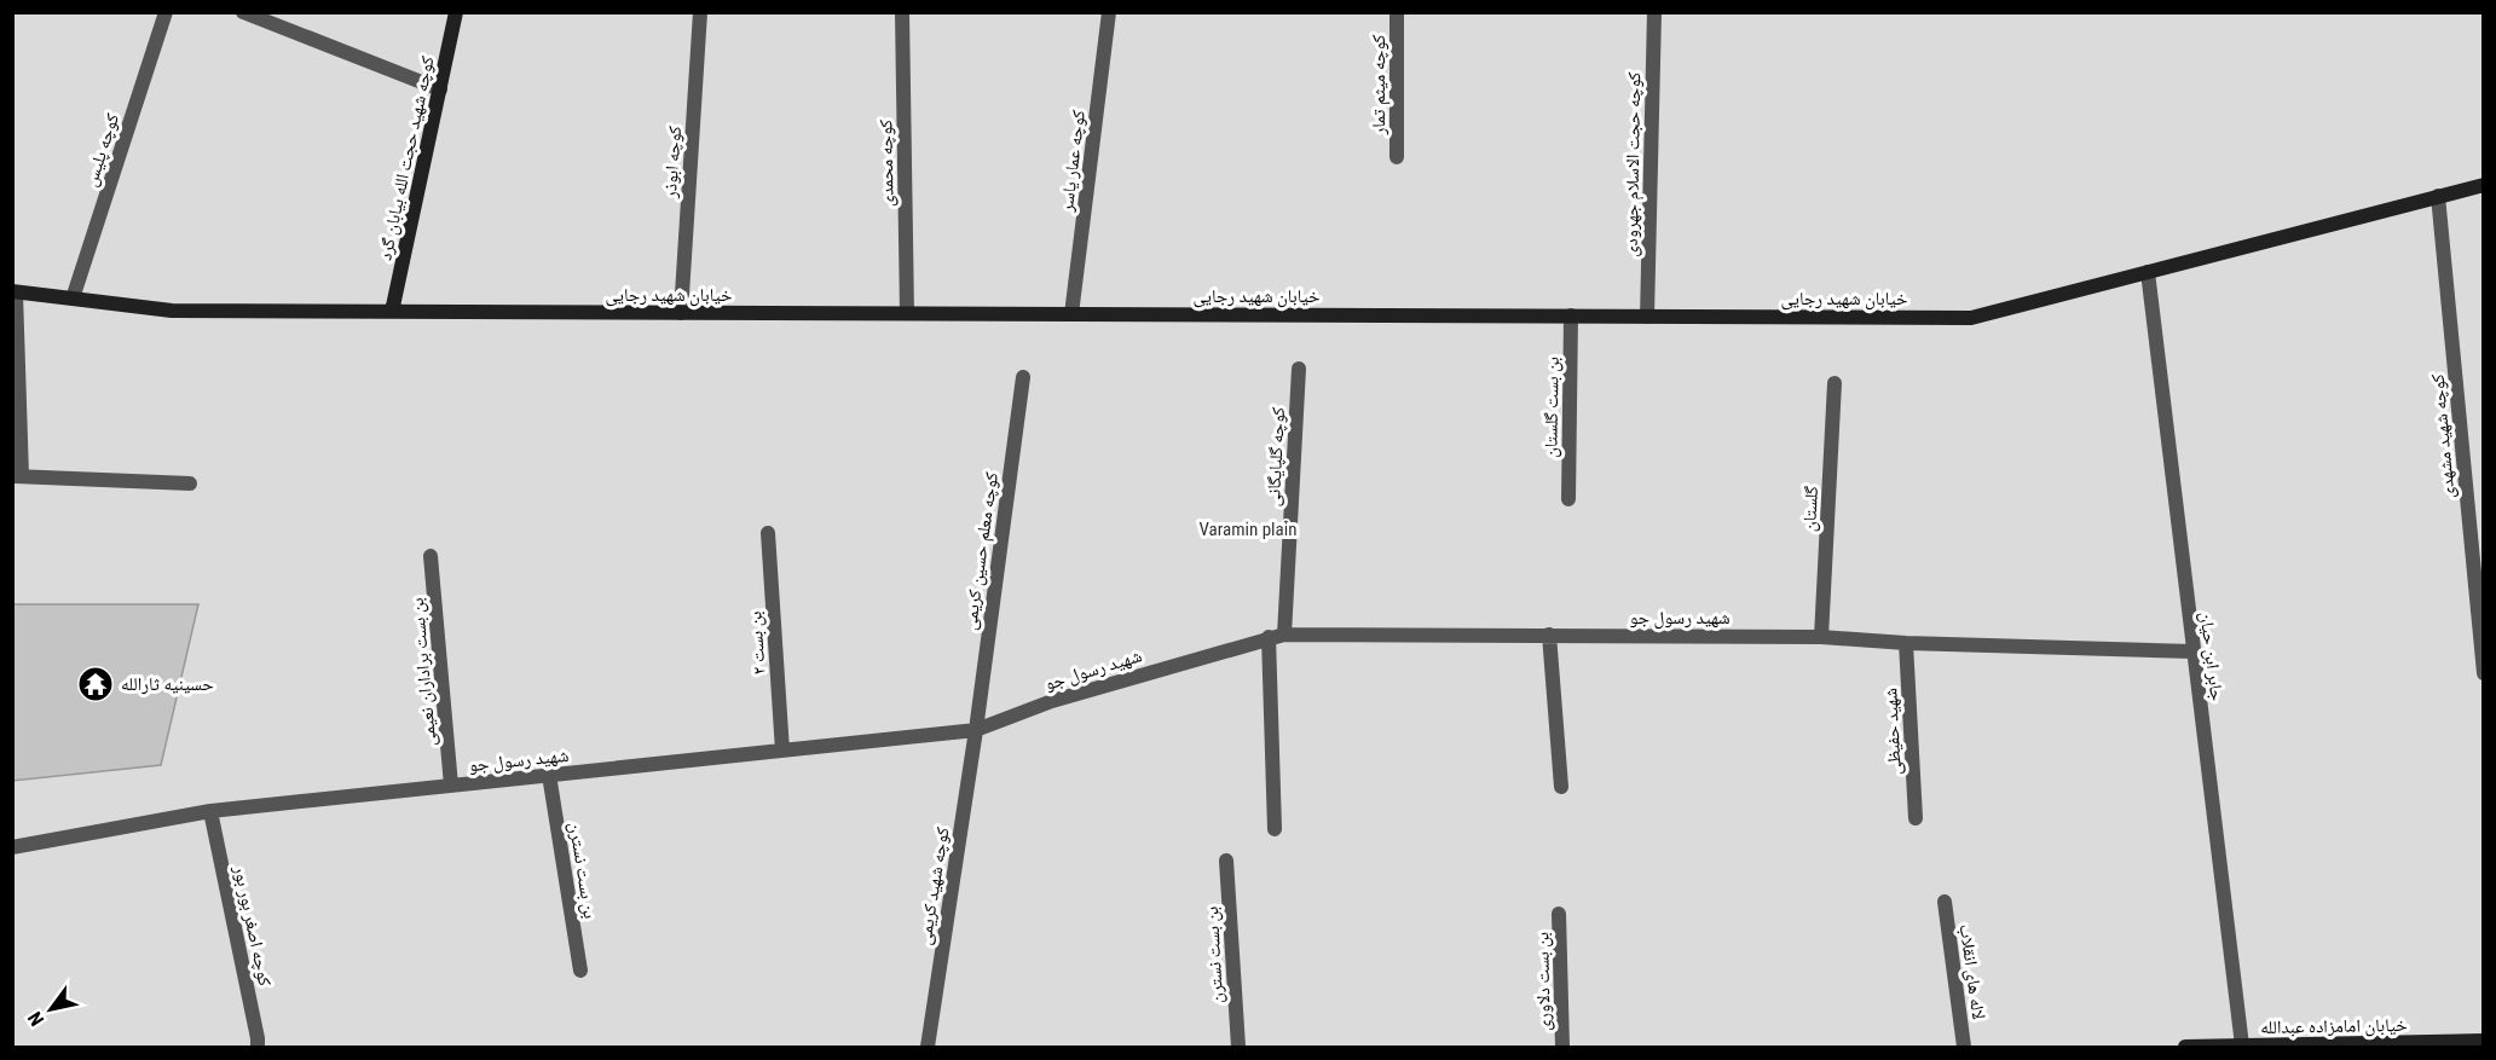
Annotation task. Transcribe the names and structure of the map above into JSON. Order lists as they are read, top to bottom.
{
  "streets": {
    "street": [
      "کوچه میثم تمار",
      "کوچه پلیس",
      "کوچه شهید حجت الله بیابان گرد",
      "کوچه عمار یاسر",
      "کوچه ابوذر",
      "کوچه محمدی",
      "کوچه حجت الاسلام جهرودی",
      "خیابان شهید رجایی",
      "بن بست گلستان",
      "کوچه شهید مشهدی",
      "کوچه گلپایگانی",
      "گلستان",
      "کوچه معلم حسین کریمی",
      "شهید رسول جو",
      "بن بست ۲",
      "جابر ابن حیان",
      "بن بست براداران نعیمی",
      "شهید حفیظی",
      "بن بست نسترن",
      "کوچه شهید کریمی",
      "کوچه اصغر بور بور",
      "لاله های انقلاب",
      "بن بست دلاوری",
      "خیابان امامزاده عبدالله"
    ]
  },
  "crossings": [
    ["کوچه پلیس", "خیابان شهید رجایی"],
    ["کوچه شهید حجت الله بیابان گرد", "خیابان شهید رجایی"],
    ["کوچه عمار یاسر", "خیابان شهید رجایی"],
    ["کوچه ابوذر", "خیابان شهید رجایی"],
    ["کوچه محمدی", "خیابان شهید رجایی"],
    ["کوچه حجت الاسلام جهرودی", "خیابان شهید رجایی"],
    ["خیابان شهید رجایی", "بن بست گلستان"],
    ["خیابان شهید رجایی", "کوچه شهید مشهدی"],
    ["خیابان شهید رجایی", "جابر ابن حیان"],
    ["کوچه گلپایگانی", "شهید رسول جو"],
    ["گلستان", "شهید رسول جو"],
    ["کوچه معلم حسین کریمی", "شهید رسول جو"],
    ["کوچه معلم حسین کریمی", "کوچه شهید کریمی"],
    ["شهید رسول جو", "بن بست ۲"],
    ["شهید رسول جو", "جابر ابن حیان"],
    ["شهید رسول جو", "بن بست براداران نعیمی"],
    ["شهید رسول جو", "شهید حفیظی"],
    ["شهید رسول جو", "بن بست نسترن"],
    ["شهید رسول جو", "کوچه شهید کریمی"],
    ["شهید رسول جو", "کوچه اصغر بور بور"],
    ["جابر ابن حیان", "خیابان امامزاده عبدالله"]
  ],
  "parks": ["Varamin plain"],
  "places": {
    "temple": ["حسینیه ثارالله"]
  },
  "north": "bottom left"
}
